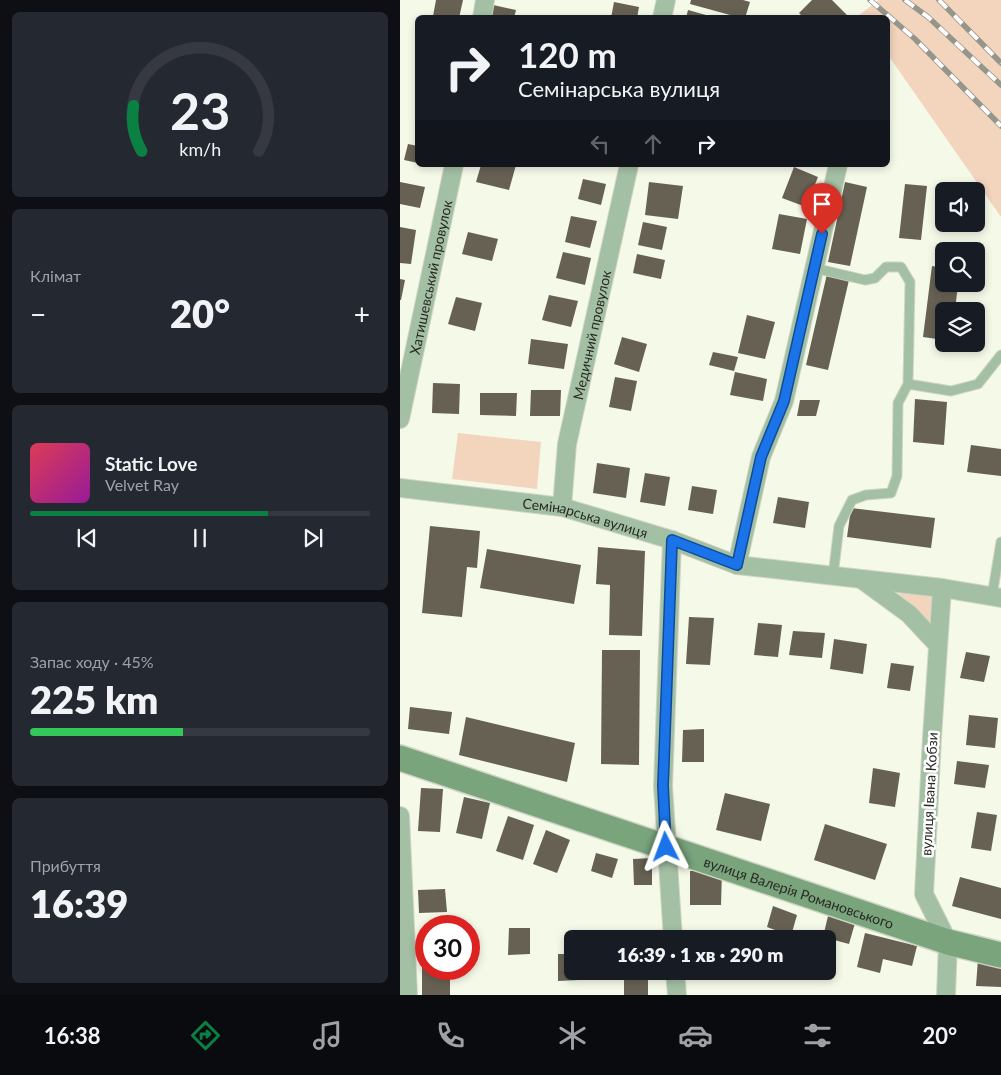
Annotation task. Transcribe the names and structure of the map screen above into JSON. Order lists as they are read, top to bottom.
{
  "streets": {
    "street": [
      "Хатишевський провулок",
      "Медичний провулок",
      "Семінарська вулиця",
      "вулиця Івана Кобзи",
      "вулиця Валерія Романовського"
    ]
  },
  "crossings": [
    ["Медичний провулок", "Семінарська вулиця"],
    ["Семінарська вулиця", "вулиця Івана Кобзи"],
    ["вулиця Івана Кобзи", "вулиця Валерія Романовського"]
  ],
  "page": {
    "turn": ["120 m", "Семінарська вулиця"],
    "tile": [
      "Клімат",
      ["Запас ходу · 45%", "225 km"],
      ["Прибуття", "16:39"]
    ],
    "heat": ["−", "20°", "+"],
    "song": ["Static Love", "Velvet Ray"],
    "limit": "30",
    "trip": "16:39 · 1 хв · 290 m",
    "tabs": ["16:38", "20°"],
    "gauge": ["23", "km/h"]
  }
}
